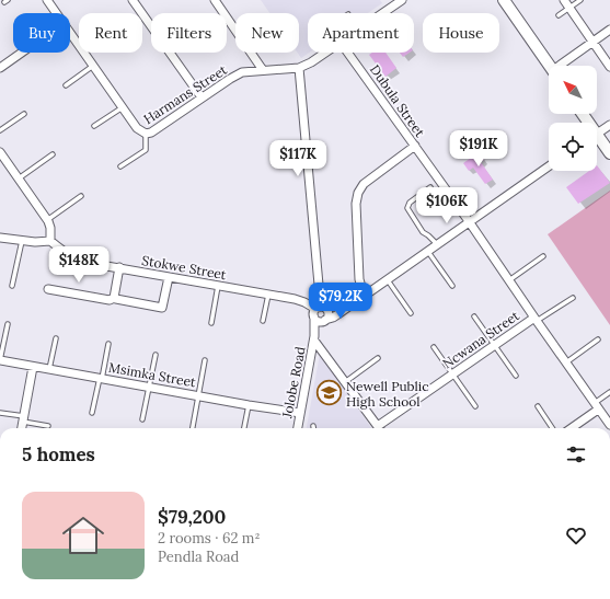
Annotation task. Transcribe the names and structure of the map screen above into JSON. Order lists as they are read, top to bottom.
{
  "streets": {
    "street": [
      "Harmans Street",
      "Dubula Street",
      "Stokwe Street",
      "Ncwana Street",
      "Msimka Street",
      "Jolobe Road"
    ]
  },
  "crossings": [
    ["Dubula Street", "Ncwana Street"],
    ["Stokwe Street", "Jolobe Road"],
    ["Msimka Street", "Jolobe Road"]
  ],
  "places": {
    "school or university": ["Newell Public High School"]
  },
  "north": "top left",
  "page": {
    "chip": [
      "Buy",
      "Rent",
      "Filters",
      "New",
      "Apartment",
      "House"
    ],
    "price": [
      "$191K",
      "$117K",
      "$106K",
      "$148K",
      "$79.2K"
    ],
    "heading": "5 homes",
    "list": [
      {
        "name": "$79,200",
        "note": "2 rooms · 62 m² · Pendla Road"
      }
    ]
  }
}
